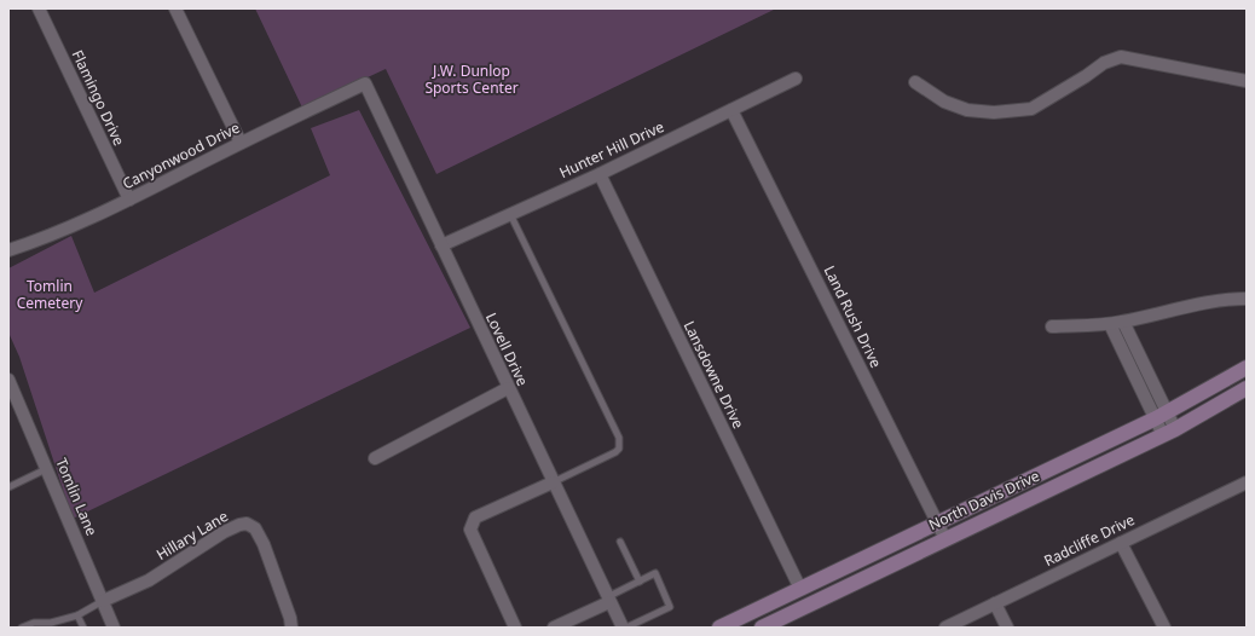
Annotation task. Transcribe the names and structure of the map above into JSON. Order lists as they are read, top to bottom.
{
  "streets": {
    "street": [
      "Flamingo Drive",
      "Hunter Hill Drive",
      "Canyonwood Drive",
      "Land Rush Drive",
      "Lovell Drive",
      "Lansdowne Drive",
      "Tomlin Lane",
      "North Davis Drive",
      "Hillary Lane",
      "Radcliffe Drive"
    ]
  },
  "crossings": [
    ["Flamingo Drive", "Canyonwood Drive"],
    ["Hunter Hill Drive", "Land Rush Drive"],
    ["Hunter Hill Drive", "Lovell Drive"],
    ["Hunter Hill Drive", "Lansdowne Drive"],
    ["Canyonwood Drive", "Lovell Drive"],
    ["Land Rush Drive", "North Davis Drive"],
    ["Lansdowne Drive", "North Davis Drive"],
    ["Tomlin Lane", "Hillary Lane"]
  ],
  "parks": ["J.W. Dunlop Sports Center", "Tomlin Cemetery"]
}
